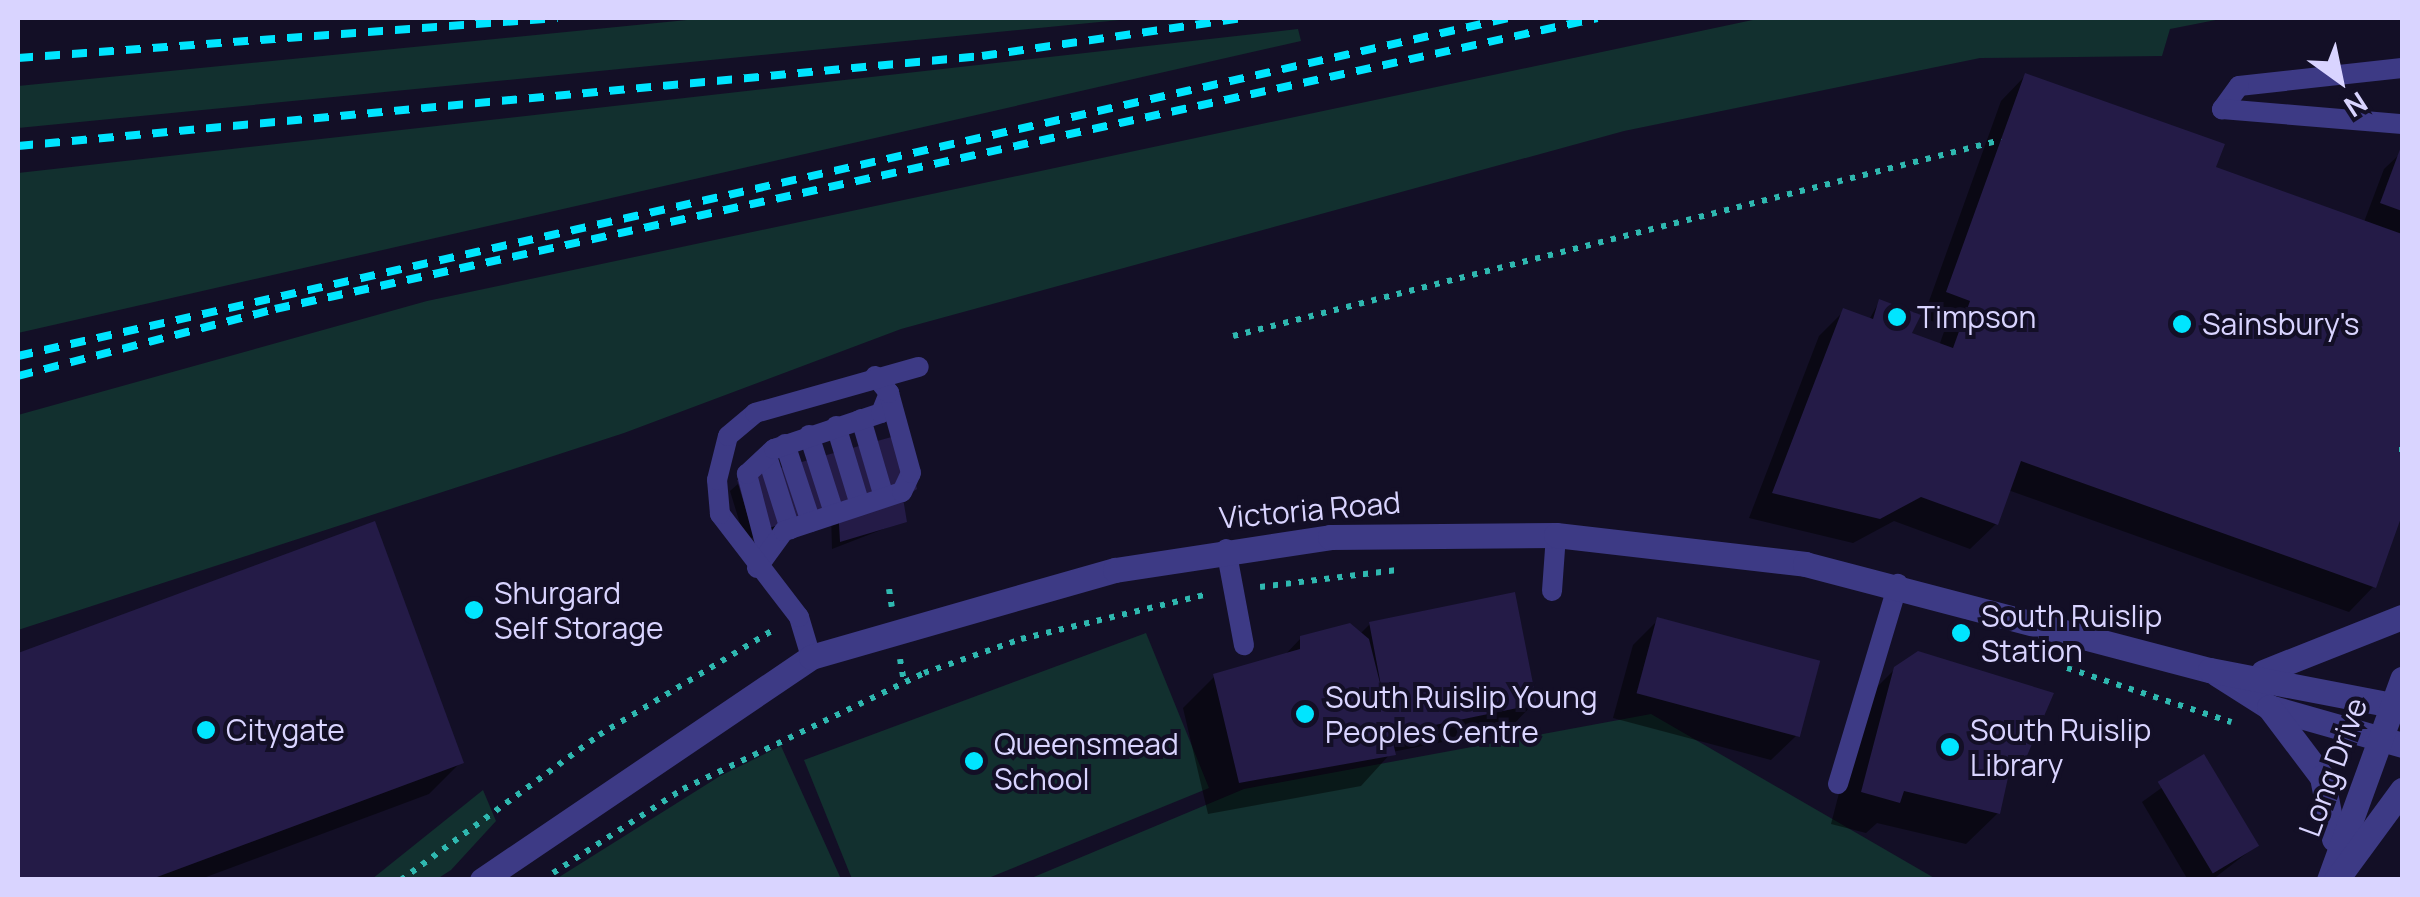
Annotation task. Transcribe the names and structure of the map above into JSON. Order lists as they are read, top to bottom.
{
  "streets": {
    "street": ["Victoria Road", "Long Drive"]
  },
  "crossings": [
    ["Victoria Road", "Long Drive"]
  ],
  "places": [
    "Timpson",
    "Sainsbury's",
    "Shurgard Self Storage",
    "South Ruislip Station",
    "South Ruislip Young Peoples Centre",
    "Citygate",
    "South Ruislip Library",
    "Queensmead School"
  ],
  "north": "bottom right"
}
